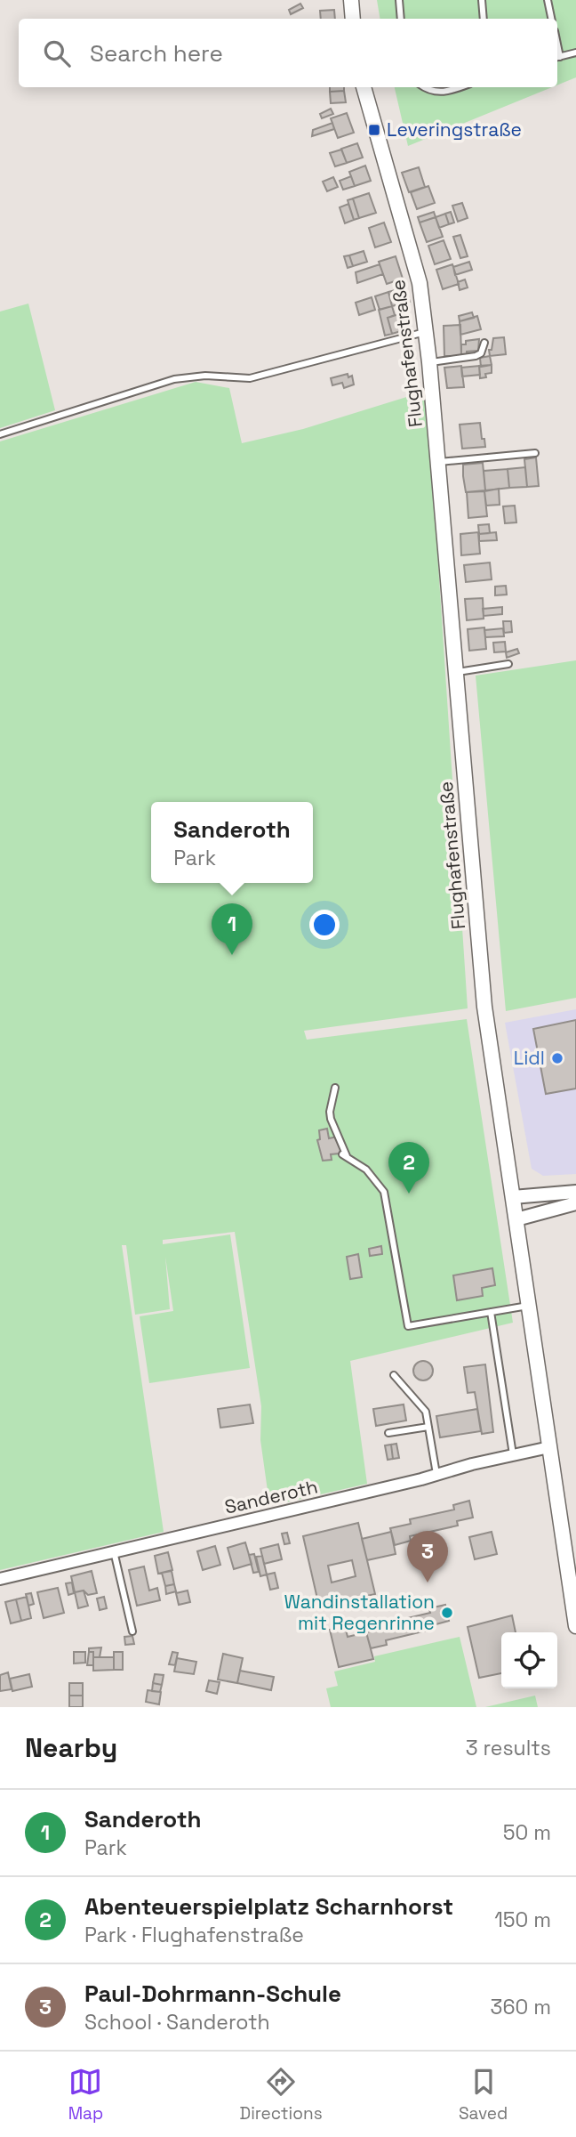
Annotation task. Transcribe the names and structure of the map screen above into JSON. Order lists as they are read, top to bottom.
{
  "streets": {
    "main road": ["Flughafenstraße"],
    "street": ["Sanderoth"]
  },
  "crossings": [
    ["Flughafenstraße", "Sanderoth"]
  ],
  "places": {
    "transit": ["Leveringstraße"],
    "other": ["Lidl", "Wandinstallation mit Regenrinne"]
  },
  "page": {
    "search": "Search here",
    "popup": ["Sanderoth", "Park"],
    "pins": ["1", "2", "3"],
    "heading": ["Nearby", "3 results"],
    "list": [
      {
        "mark": "1",
        "name": "Sanderoth",
        "note": "Park",
        "value": "50 m"
      },
      {
        "mark": "2",
        "name": "Abenteuerspielplatz Scharnhorst",
        "note": "Park · Flughafenstraße",
        "value": "150 m"
      },
      {
        "mark": "3",
        "name": "Paul-Dohrmann-Schule",
        "note": "School · Sanderoth",
        "value": "360 m"
      }
    ],
    "nav": ["Map", "Directions", "Saved"]
  }
}
